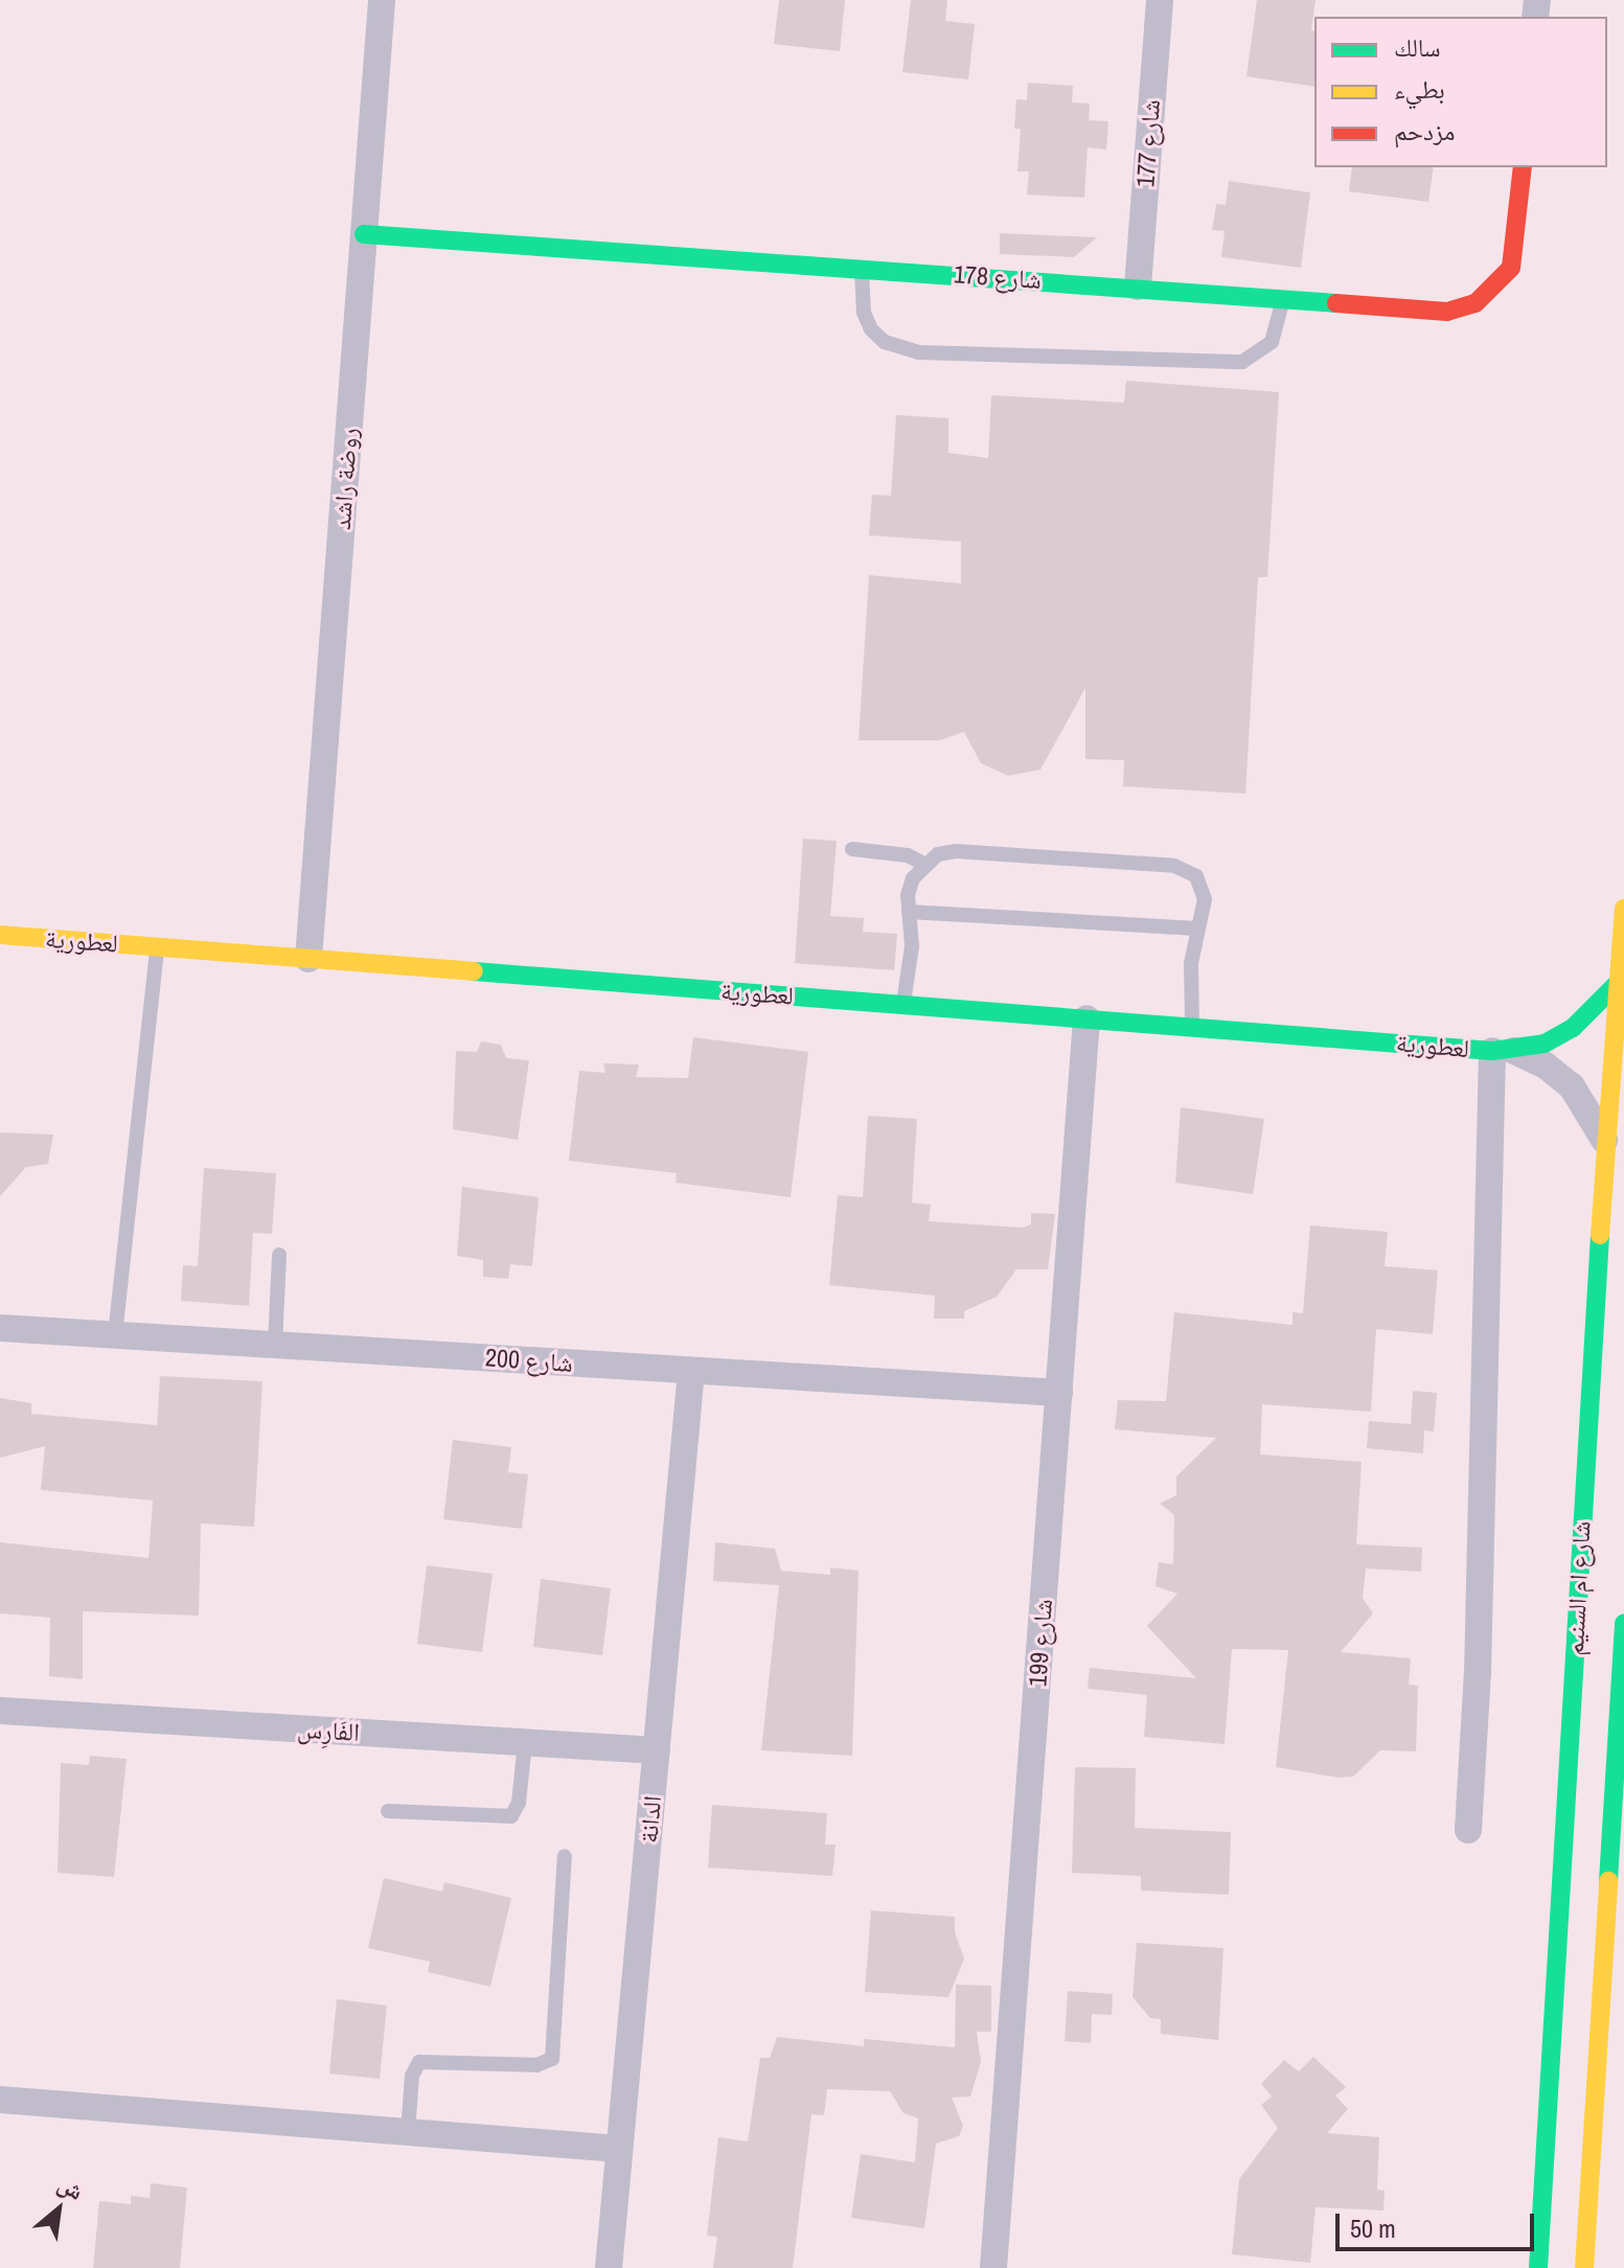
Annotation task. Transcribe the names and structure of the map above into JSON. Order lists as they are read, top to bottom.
{
  "streets": {
    "street": [
      "شارع 177",
      "شارع 178",
      "روضة راشد",
      "لعطورية",
      "شارع 200",
      "شارع ام السنيم",
      "شارع 199",
      "الفَارِس",
      "الدانة"
    ]
  },
  "crossings": [
    ["شارع 177", "شارع 178"],
    ["شارع 178", "روضة راشد"],
    ["روضة راشد", "لعطورية"],
    ["لعطورية", "شارع ام السنيم"],
    ["لعطورية", "شارع 199"],
    ["شارع 200", "شارع 199"],
    ["شارع 200", "الدانة"],
    ["الفَارِس", "الدانة"]
  ],
  "legend": ["سالك", "بطيء", "مزدحم"],
  "scale_bar": "50 m",
  "north": "top right"
}
